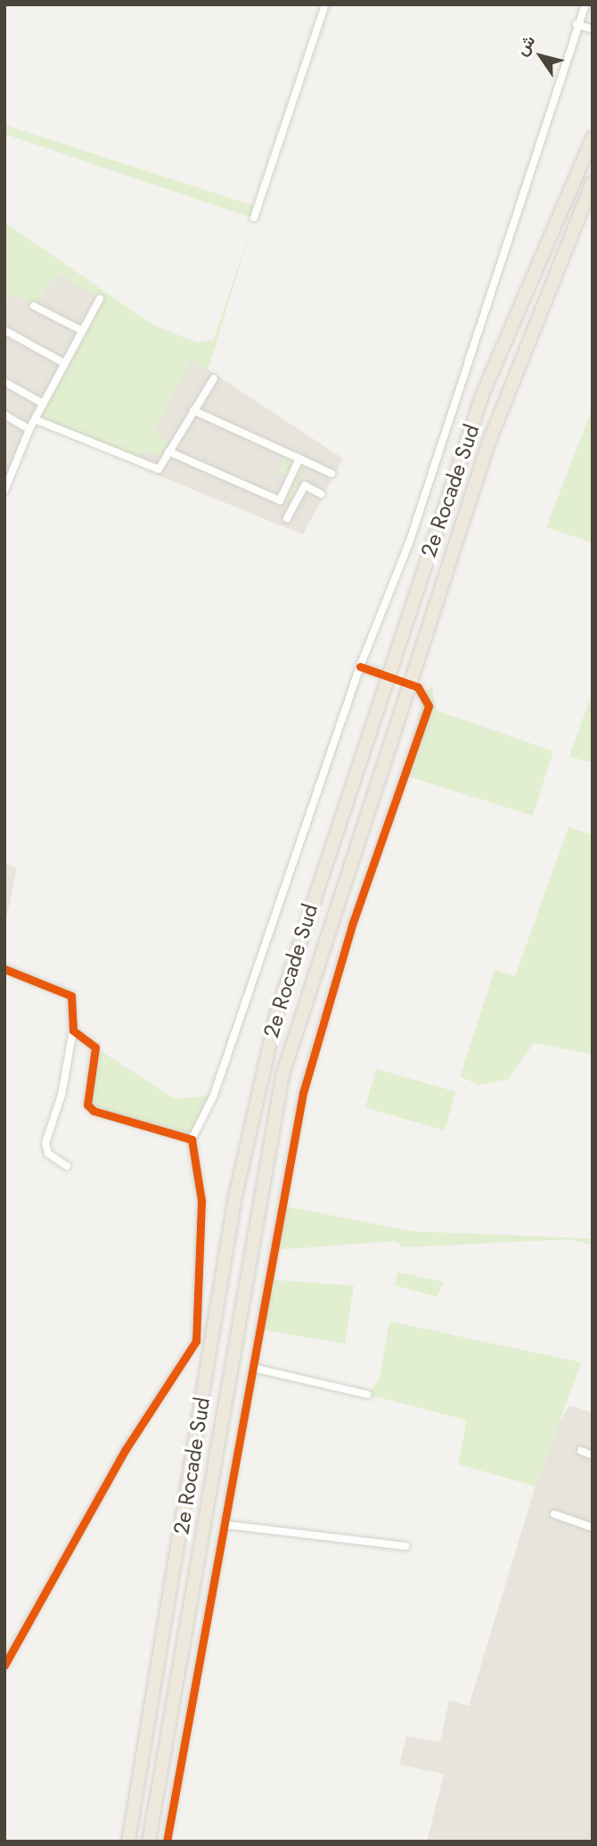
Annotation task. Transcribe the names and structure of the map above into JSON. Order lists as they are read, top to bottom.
{
  "streets": {
    "highway": ["2e Rocade Sud"]
  },
  "north": "top left"
}
